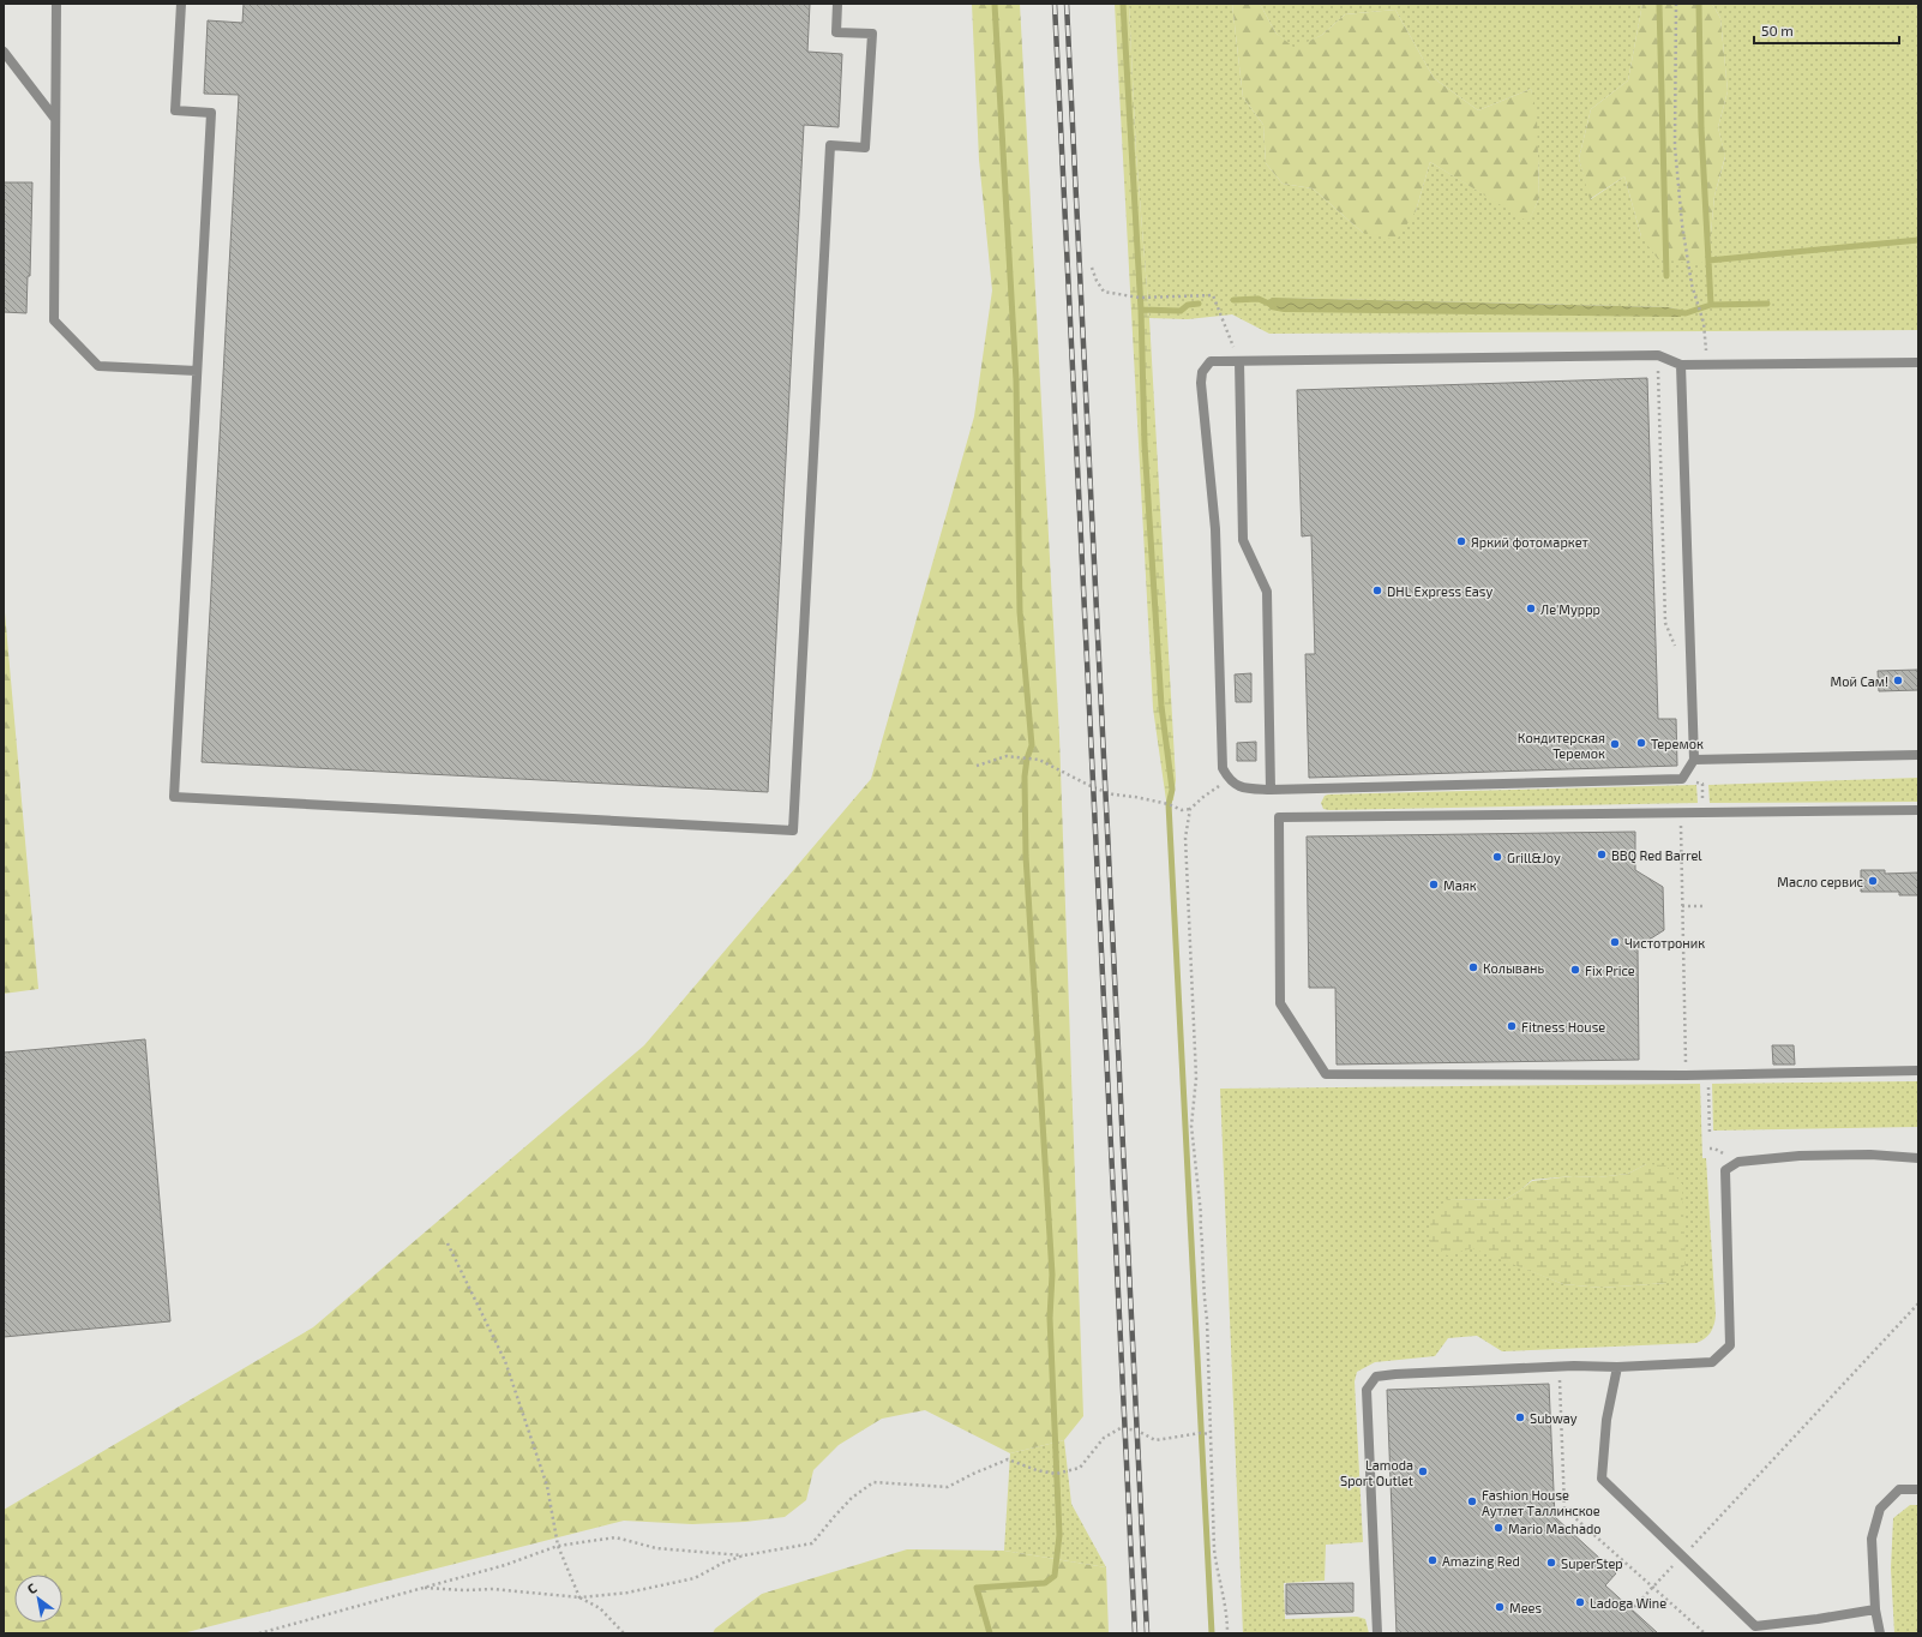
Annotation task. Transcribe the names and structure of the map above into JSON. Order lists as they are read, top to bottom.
{
  "places": [
    "Яркий фотомаркет",
    "DHL Express Easy",
    "Ле'Муррр",
    "Мой Сам!",
    "Теремок",
    "Кондитерская Теремок",
    "BBQ Red Barrel",
    "Grill&Joy",
    "Масло сервис",
    "Маяк",
    "Чистотроник",
    "Колывань",
    "Fix Price",
    "Fitness House",
    "Subway",
    "Lamoda Sport Outlet",
    "Fashion House Аутлет Таллинское",
    "Mario Machado",
    "Amazing Red",
    "SuperStep",
    "Ladoga Wine",
    "Mees"
  ],
  "scale_bar": "50 m",
  "north": "top left"
}
